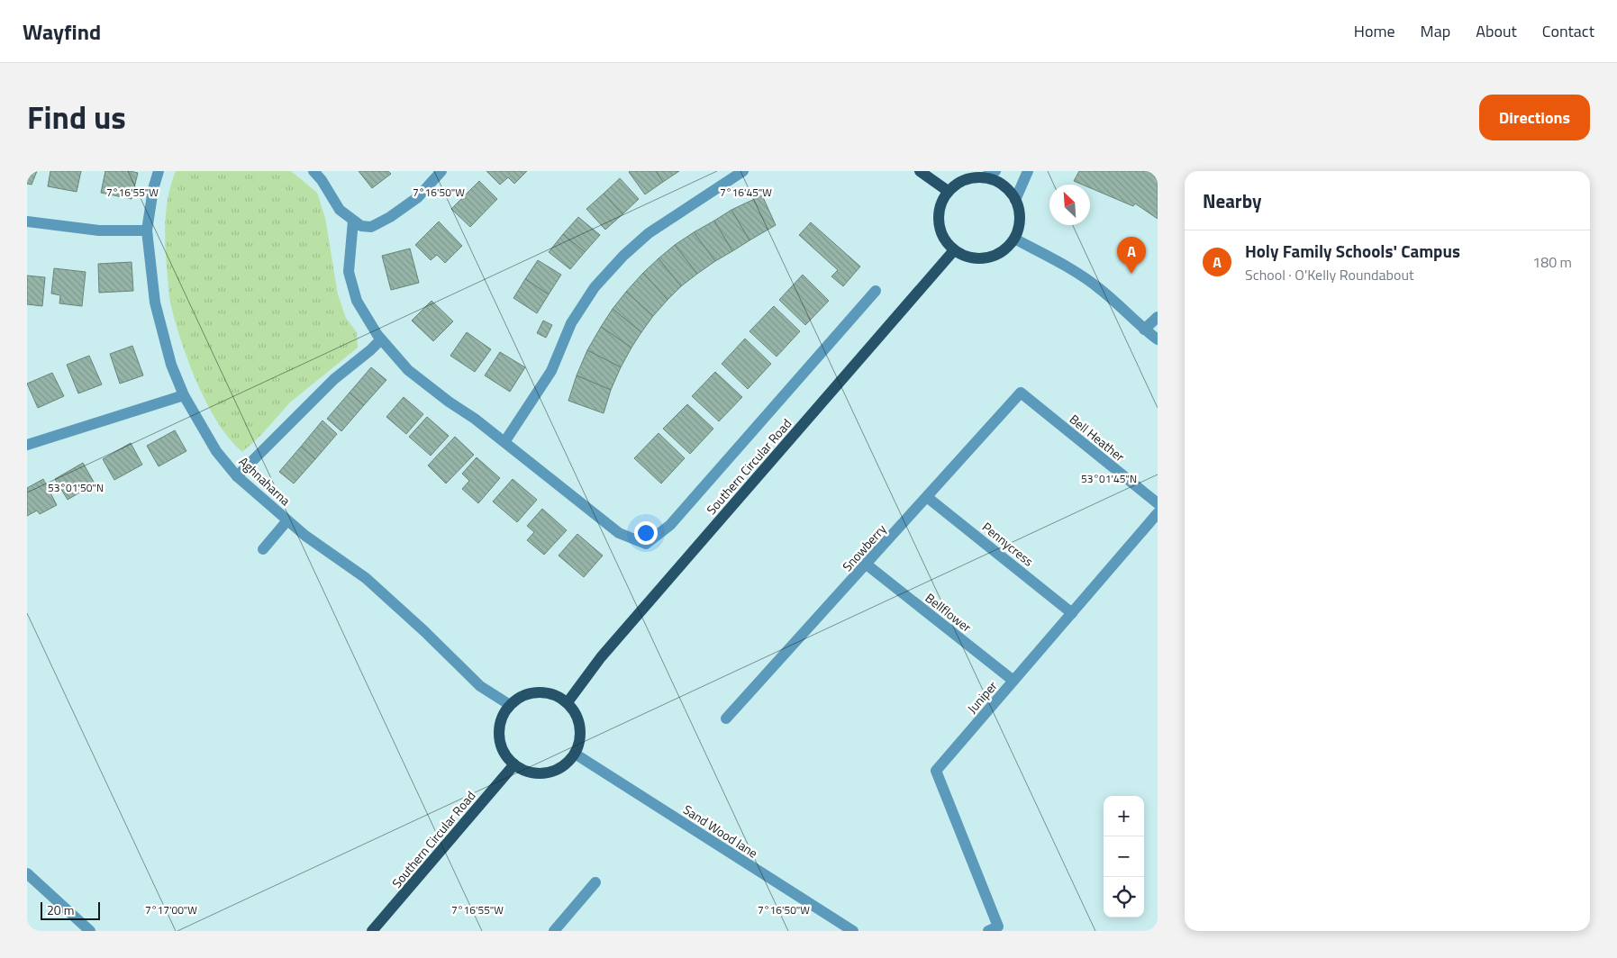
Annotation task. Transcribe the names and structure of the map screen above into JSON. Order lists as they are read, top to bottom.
{
  "streets": {
    "main road": ["Southern Circular Road"],
    "street": [
      "Bell Heather",
      "Aghnaharna",
      "Pennycress",
      "Snowberry",
      "Bellflower",
      "Juniper",
      "Sand Wood lane"
    ]
  },
  "crossings": [
    ["Bell Heather", "Snowberry"],
    ["Southern Circular Road", "Aghnaharna"],
    ["Southern Circular Road", "Sand Wood lane"],
    ["Aghnaharna", "Sand Wood lane"],
    ["Pennycress", "Snowberry"],
    ["Pennycress", "Juniper"],
    ["Snowberry", "Bellflower"],
    ["Bellflower", "Juniper"]
  ],
  "scale_bar": "20 m",
  "north": "top left",
  "page": {
    "header": "Wayfind",
    "nav": [
      "Home",
      "Map",
      "About",
      "Contact"
    ],
    "title": "Find us",
    "buttons": "Directions",
    "heading": "Nearby",
    "list": [
      {
        "mark": "A",
        "name": "Holy Family Schools' Campus",
        "note": "School · O'Kelly Roundabout",
        "value": "180 m"
      }
    ],
    "pins": "A",
    "map_buttons": ["+", "−"],
    "scale": "20 m"
  },
  "coordinates": [
    "7°16'55\"W",
    "7°16'50\"W",
    "7°16'45\"W",
    "53°01'45\"N",
    "53°01'50\"N",
    "7°17'00\"W"
  ]
}
